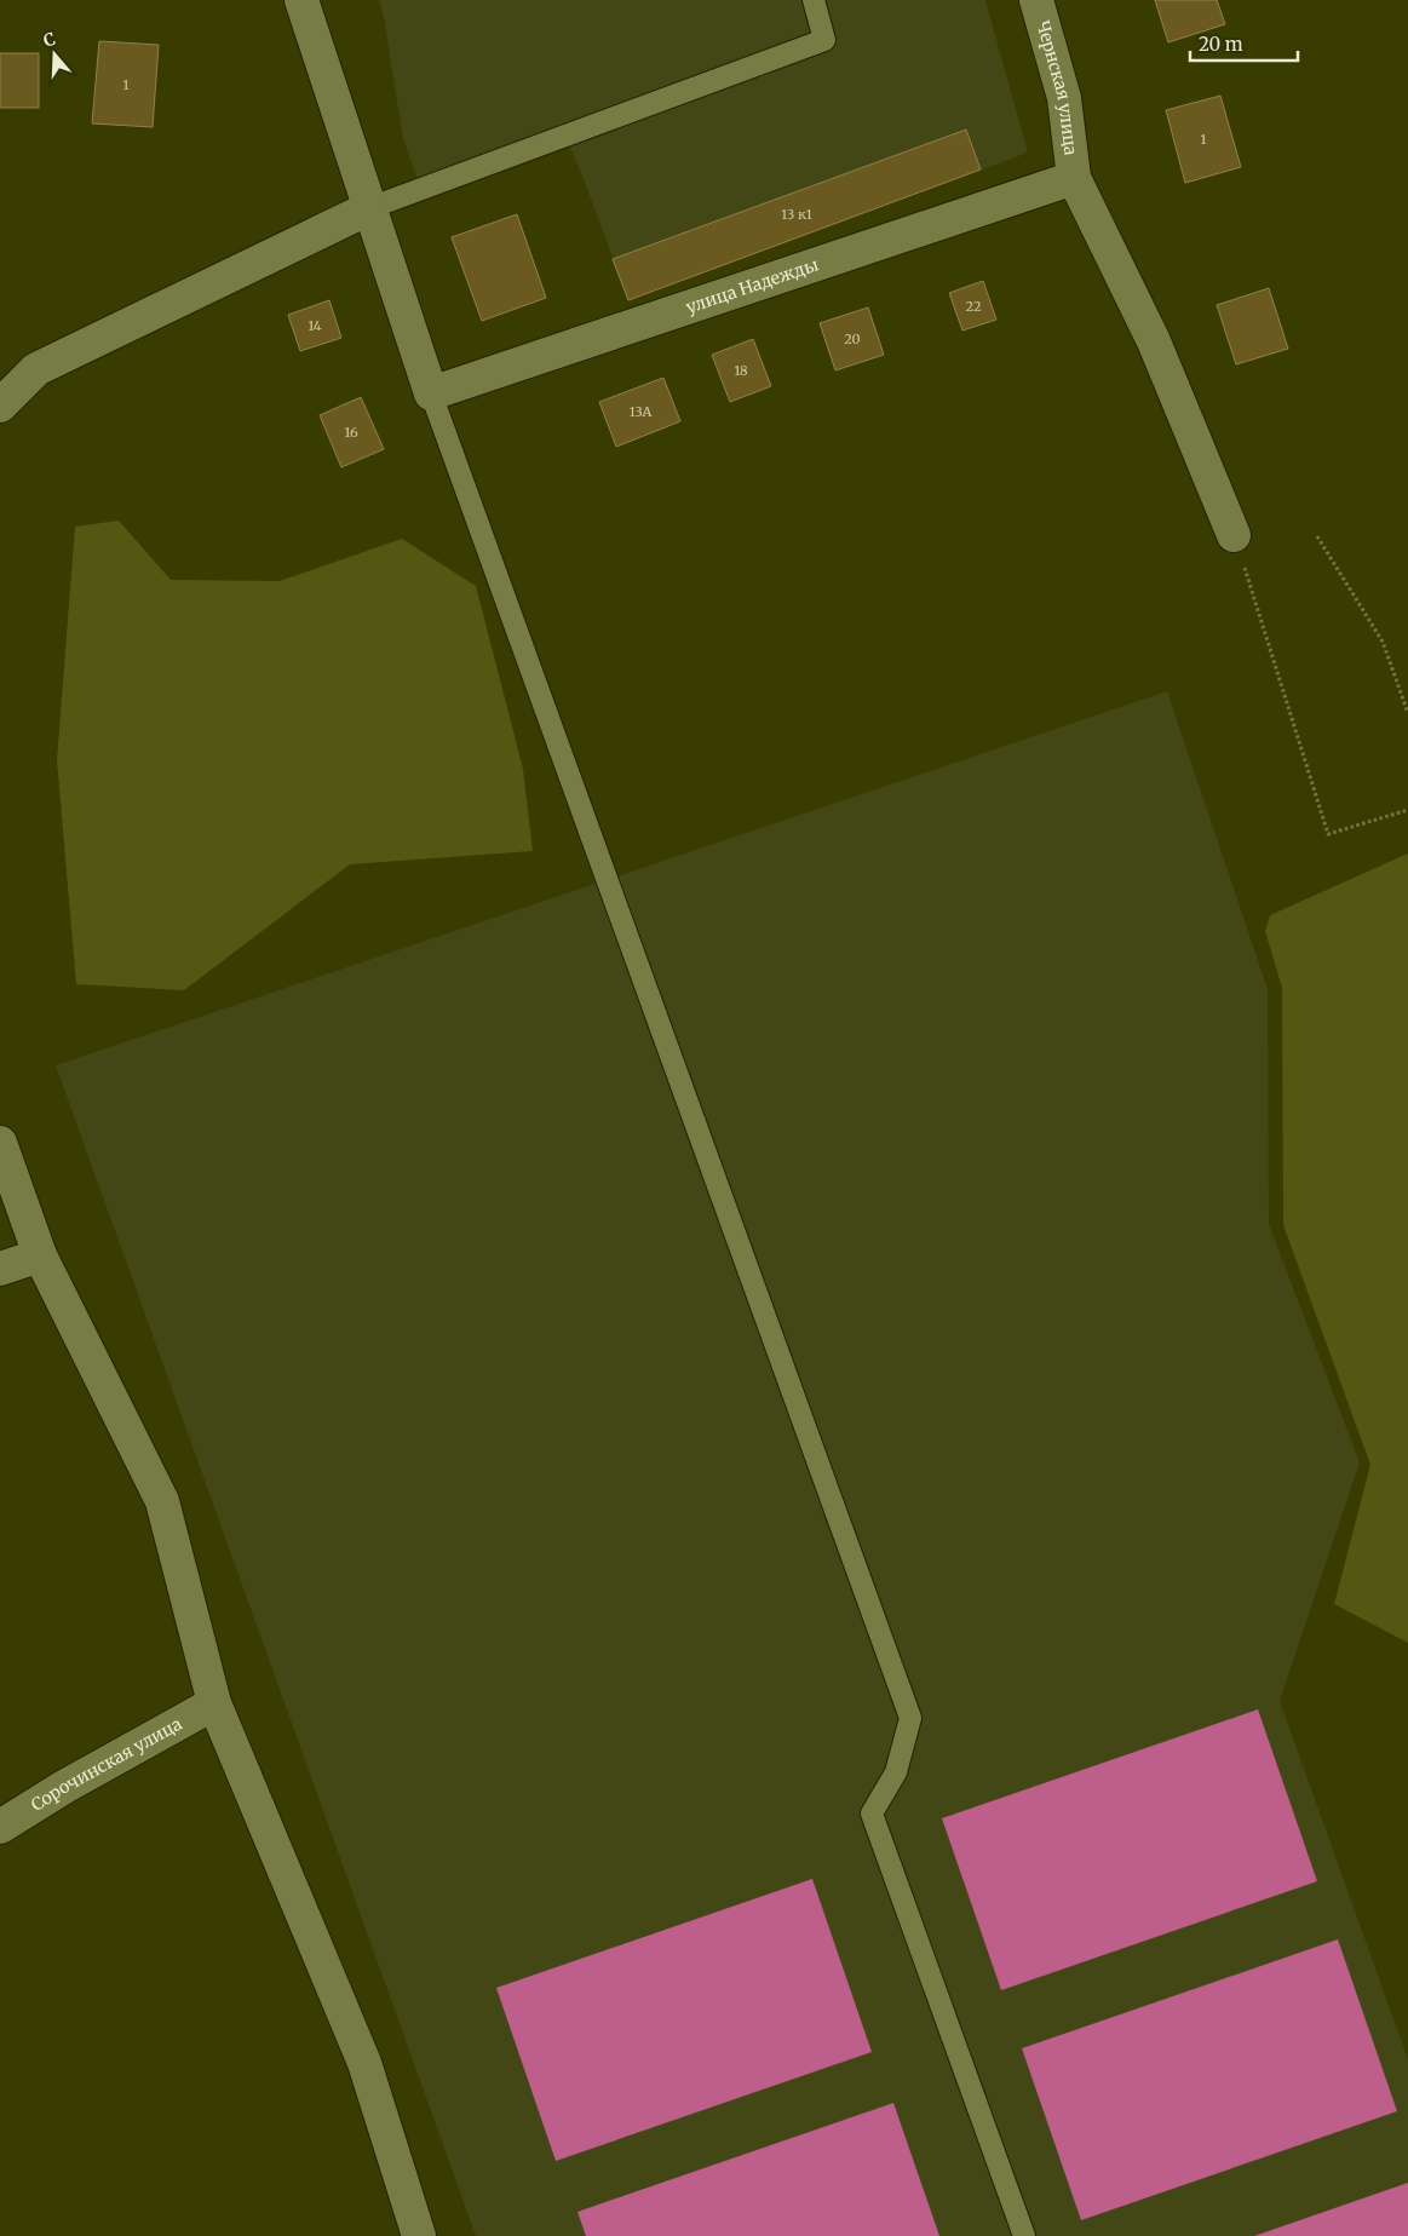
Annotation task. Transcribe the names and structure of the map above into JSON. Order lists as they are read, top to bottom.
{
  "streets": {
    "street": ["Чернская улица", "улица Надежды", "Сорочинская улица"]
  },
  "crossings": [
    ["Чернская улица", "улица Надежды"]
  ],
  "house_numbers": [
    "1",
    "1",
    "13 к1",
    "22",
    "14",
    "20",
    "18",
    "13А",
    "16"
  ],
  "scale_bar": "20 m",
  "north": "top"
}
